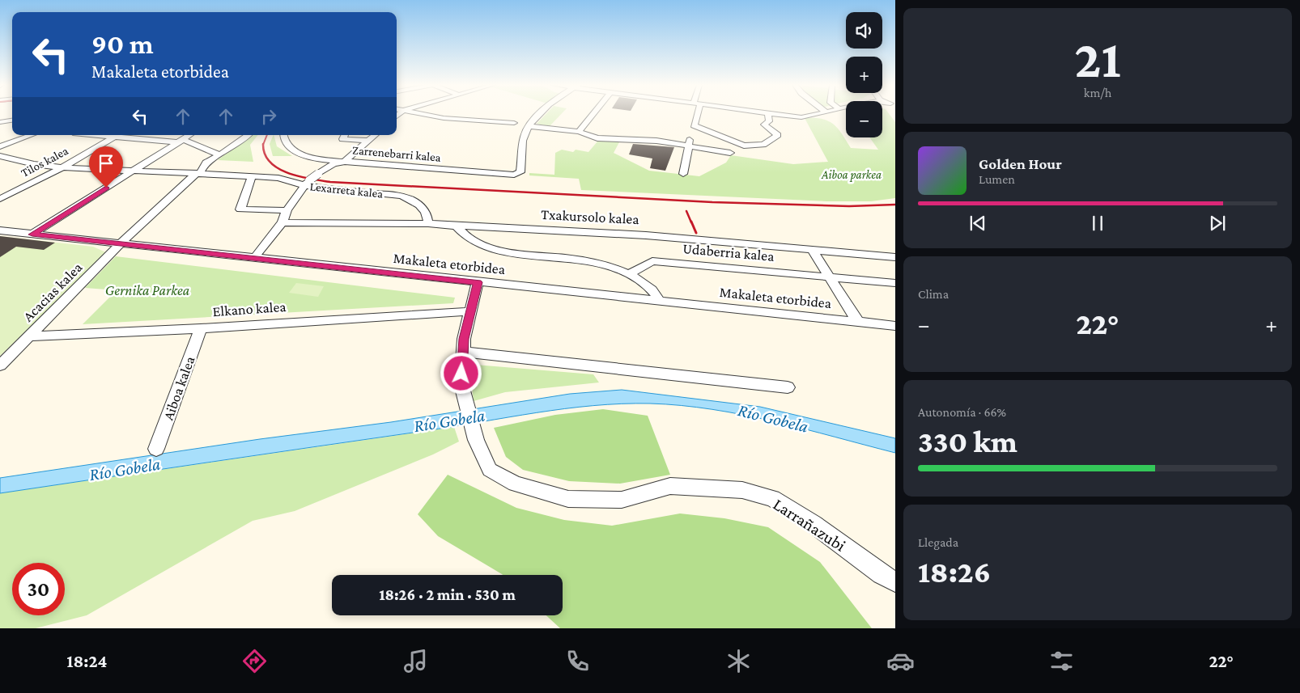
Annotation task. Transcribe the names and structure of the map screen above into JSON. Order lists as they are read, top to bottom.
{
  "streets": {
    "street": [
      "Zarrenebarri kalea",
      "Tilos kalea",
      "Lexarreta kalea",
      "Txakursolo kalea",
      "Udaberria kalea",
      "Makaleta etorbidea",
      "Acacias kalea",
      "Elkano kalea",
      "Aiboa kalea",
      "Larrañazubi"
    ]
  },
  "crossings": [
    ["Tilos kalea", "Lexarreta kalea"],
    ["Lexarreta kalea", "Txakursolo kalea"],
    ["Lexarreta kalea", "Acacias kalea"],
    ["Makaleta etorbidea", "Acacias kalea"],
    ["Acacias kalea", "Elkano kalea"],
    ["Elkano kalea", "Aiboa kalea"]
  ],
  "water": ["Río Gobela"],
  "parks": ["Aiboa parkea", "Gernika Parkea"],
  "page": {
    "tile": [
      ["21", "km/h"],
      "Clima",
      ["Autonomía · 66%", "330 km"],
      ["Llegada", "18:26"]
    ],
    "map_buttons": ["+", "−"],
    "turn": ["90 m", "Makaleta etorbidea"],
    "song": ["Golden Hour", "Lumen"],
    "heat": ["−", "22°", "+"],
    "limit": "30",
    "trip": "18:26 · 2 min · 530 m",
    "tabs": ["18:24", "22°"]
  }
}
